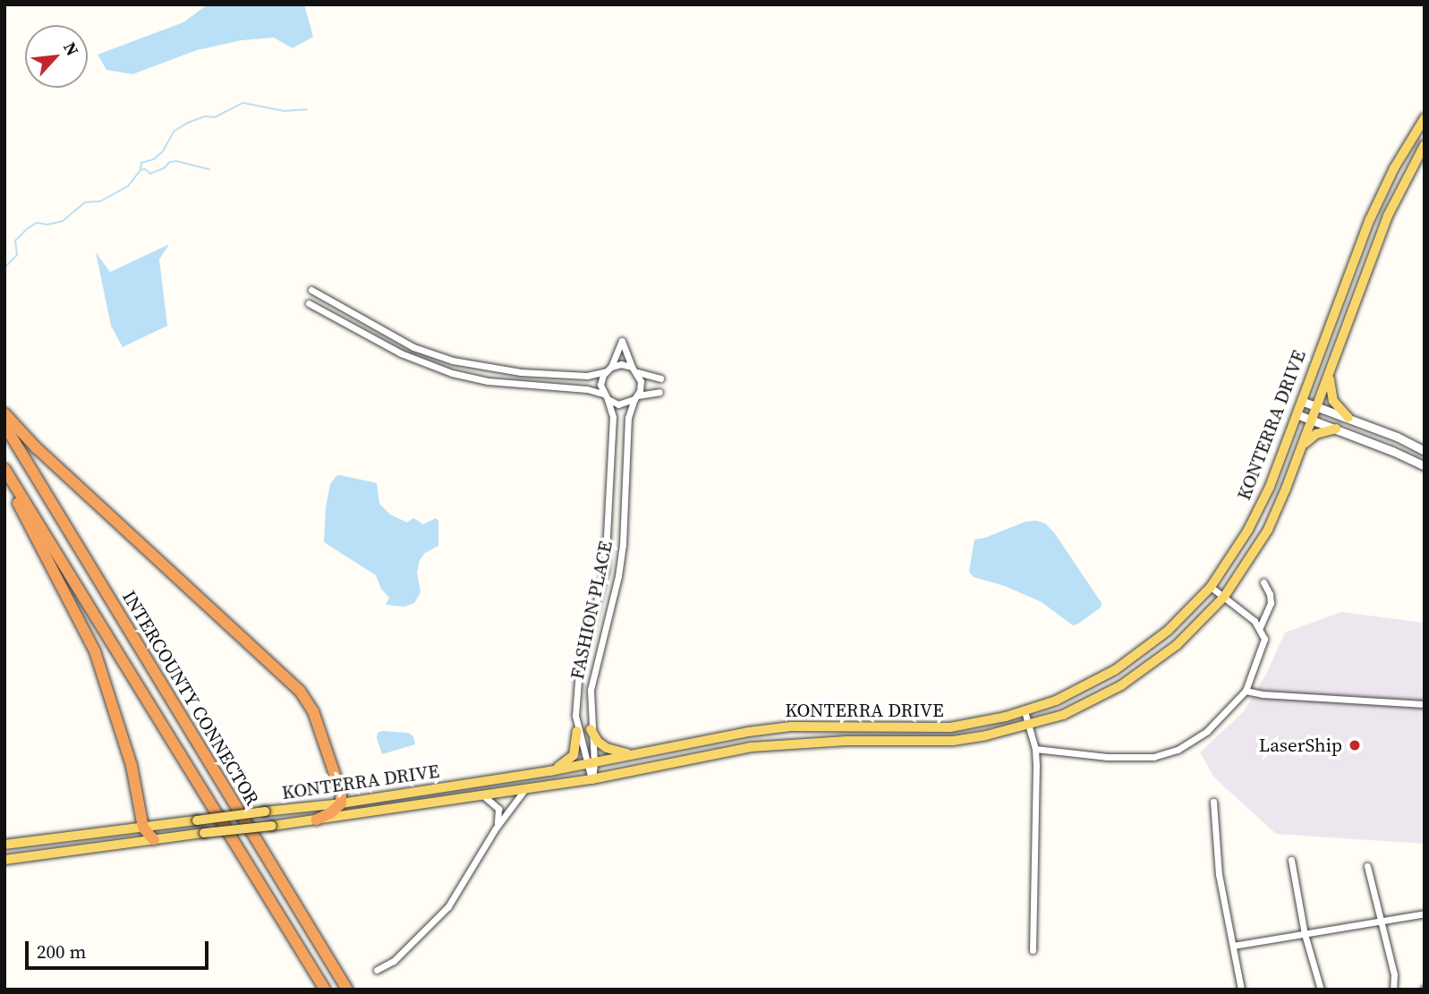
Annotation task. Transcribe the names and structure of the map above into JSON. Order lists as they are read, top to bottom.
{
  "streets": {
    "highway": ["INTERCOUNTY CONNECTOR"],
    "main road": ["KONTERRA DRIVE"],
    "street": ["FASHION PLACE"]
  },
  "crossings": [
    ["KONTERRA DRIVE", "FASHION PLACE"]
  ],
  "places": ["LaserShip"],
  "scale_bar": "200 m",
  "north": "top right"
}
